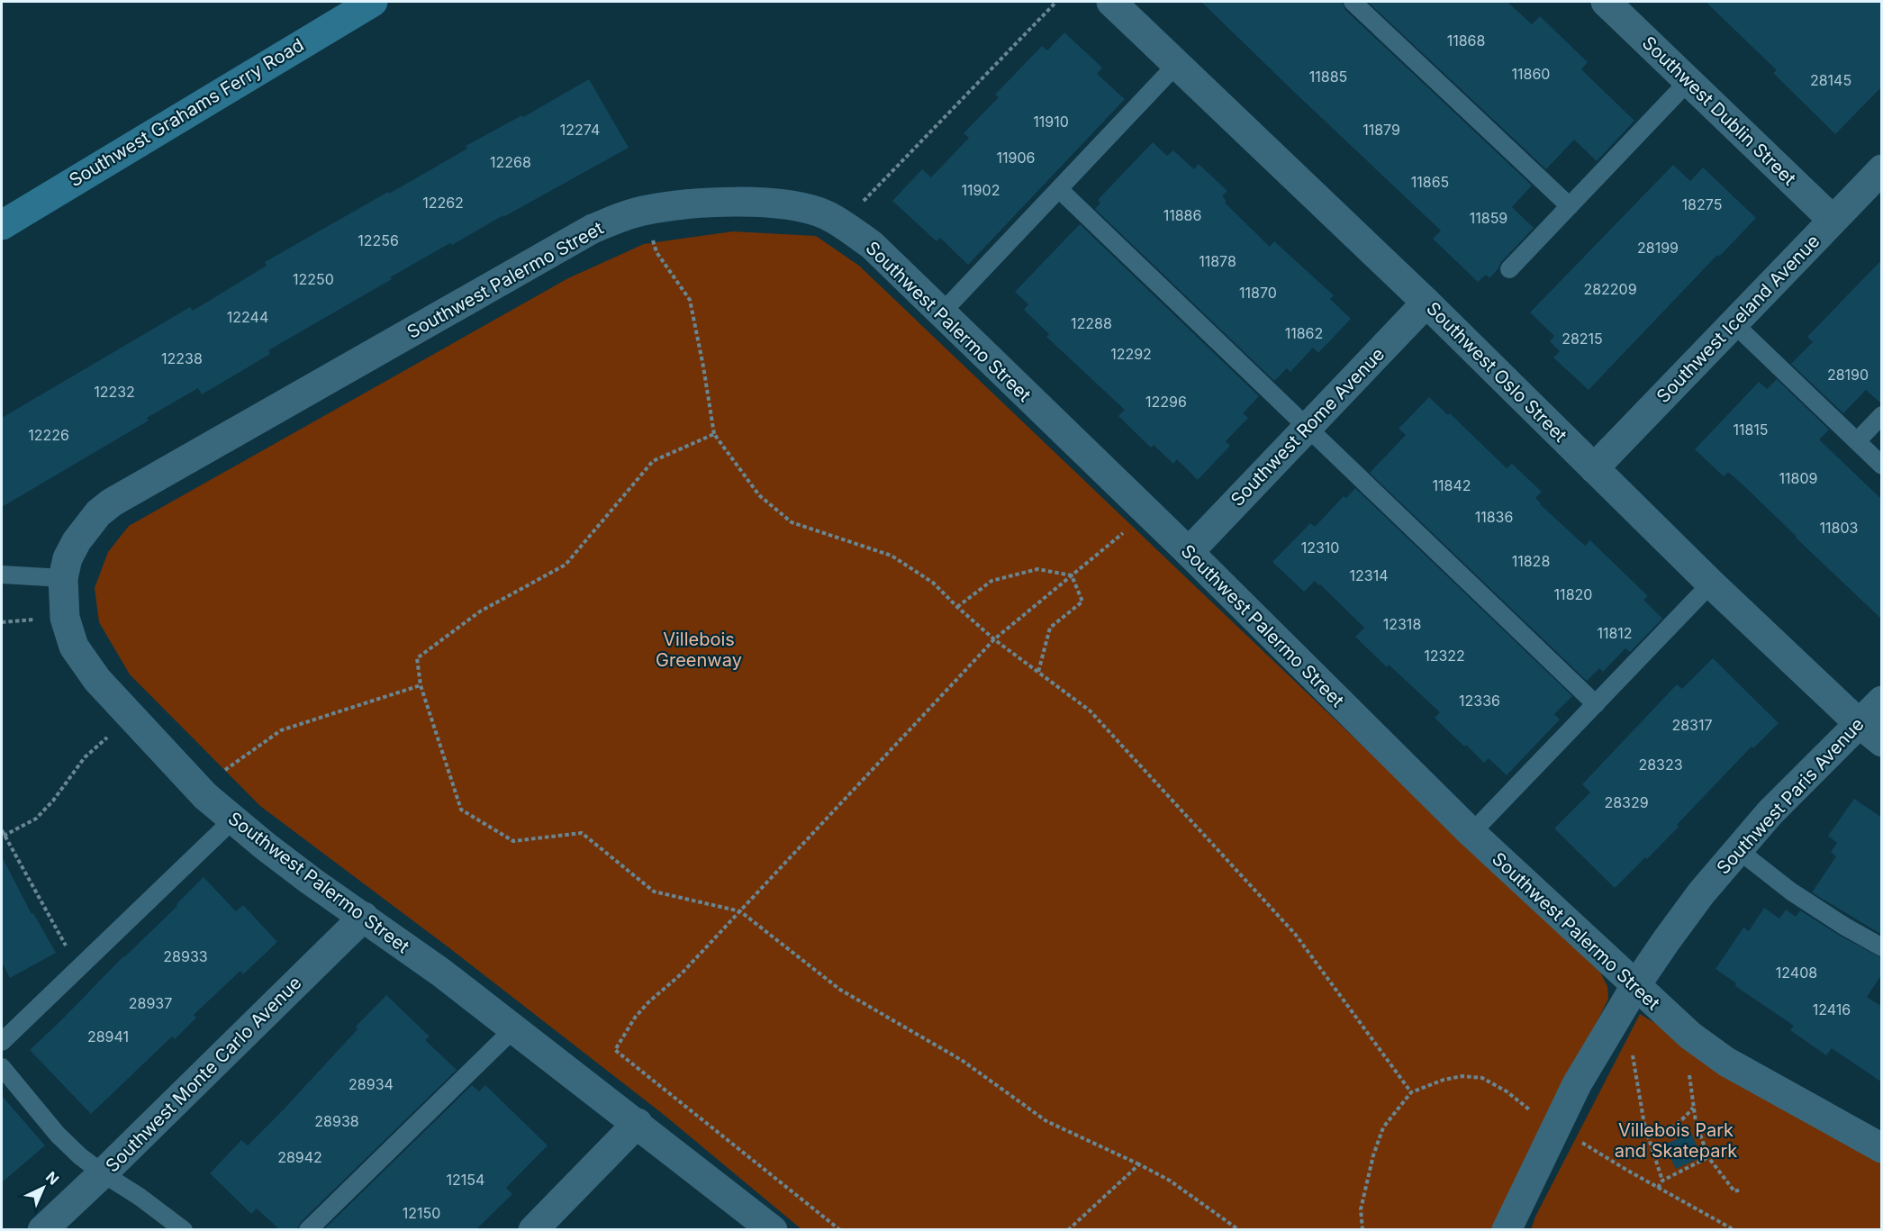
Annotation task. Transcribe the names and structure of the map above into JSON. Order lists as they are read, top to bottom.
{
  "streets": {
    "main road": ["Southwest Grahams Ferry Road"],
    "street": [
      "Southwest Dublin Street",
      "Southwest Palermo Street",
      "Southwest Iceland Avenue",
      "Southwest Oslo Street",
      "Southwest Rome Avenue",
      "Southwest Paris Avenue",
      "Southwest Monte Carlo Avenue"
    ]
  },
  "crossings": [
    ["Southwest Dublin Street", "Southwest Iceland Avenue"],
    ["Southwest Palermo Street", "Southwest Rome Avenue"],
    ["Southwest Palermo Street", "Southwest Paris Avenue"],
    ["Southwest Palermo Street", "Southwest Monte Carlo Avenue"],
    ["Southwest Iceland Avenue", "Southwest Oslo Street"],
    ["Southwest Oslo Street", "Southwest Rome Avenue"],
    ["Southwest Oslo Street", "Southwest Paris Avenue"]
  ],
  "parks": ["Villebois Greenway", "Villebois Park and Skatepark"],
  "house_numbers": [
    "11868",
    "11860",
    "11885",
    "28145",
    "11910",
    "12274",
    "11879",
    "11906",
    "12268",
    "11865",
    "11902",
    "12262",
    "18275",
    "11886",
    "11859",
    "12256",
    "28199",
    "11878",
    "12250",
    "282209",
    "11870",
    "12244",
    "12288",
    "11862",
    "28215",
    "12292",
    "12238",
    "28190",
    "12232",
    "12296",
    "11815",
    "12226",
    "11809",
    "11842",
    "11836",
    "11803",
    "12310",
    "11828",
    "12314",
    "11820",
    "12318",
    "11812",
    "12322",
    "12336",
    "28317",
    "28323",
    "28329",
    "28933",
    "12408",
    "28937",
    "12416",
    "28941",
    "28934",
    "28938",
    "28942",
    "12154",
    "12150"
  ],
  "north": "top right"
}
